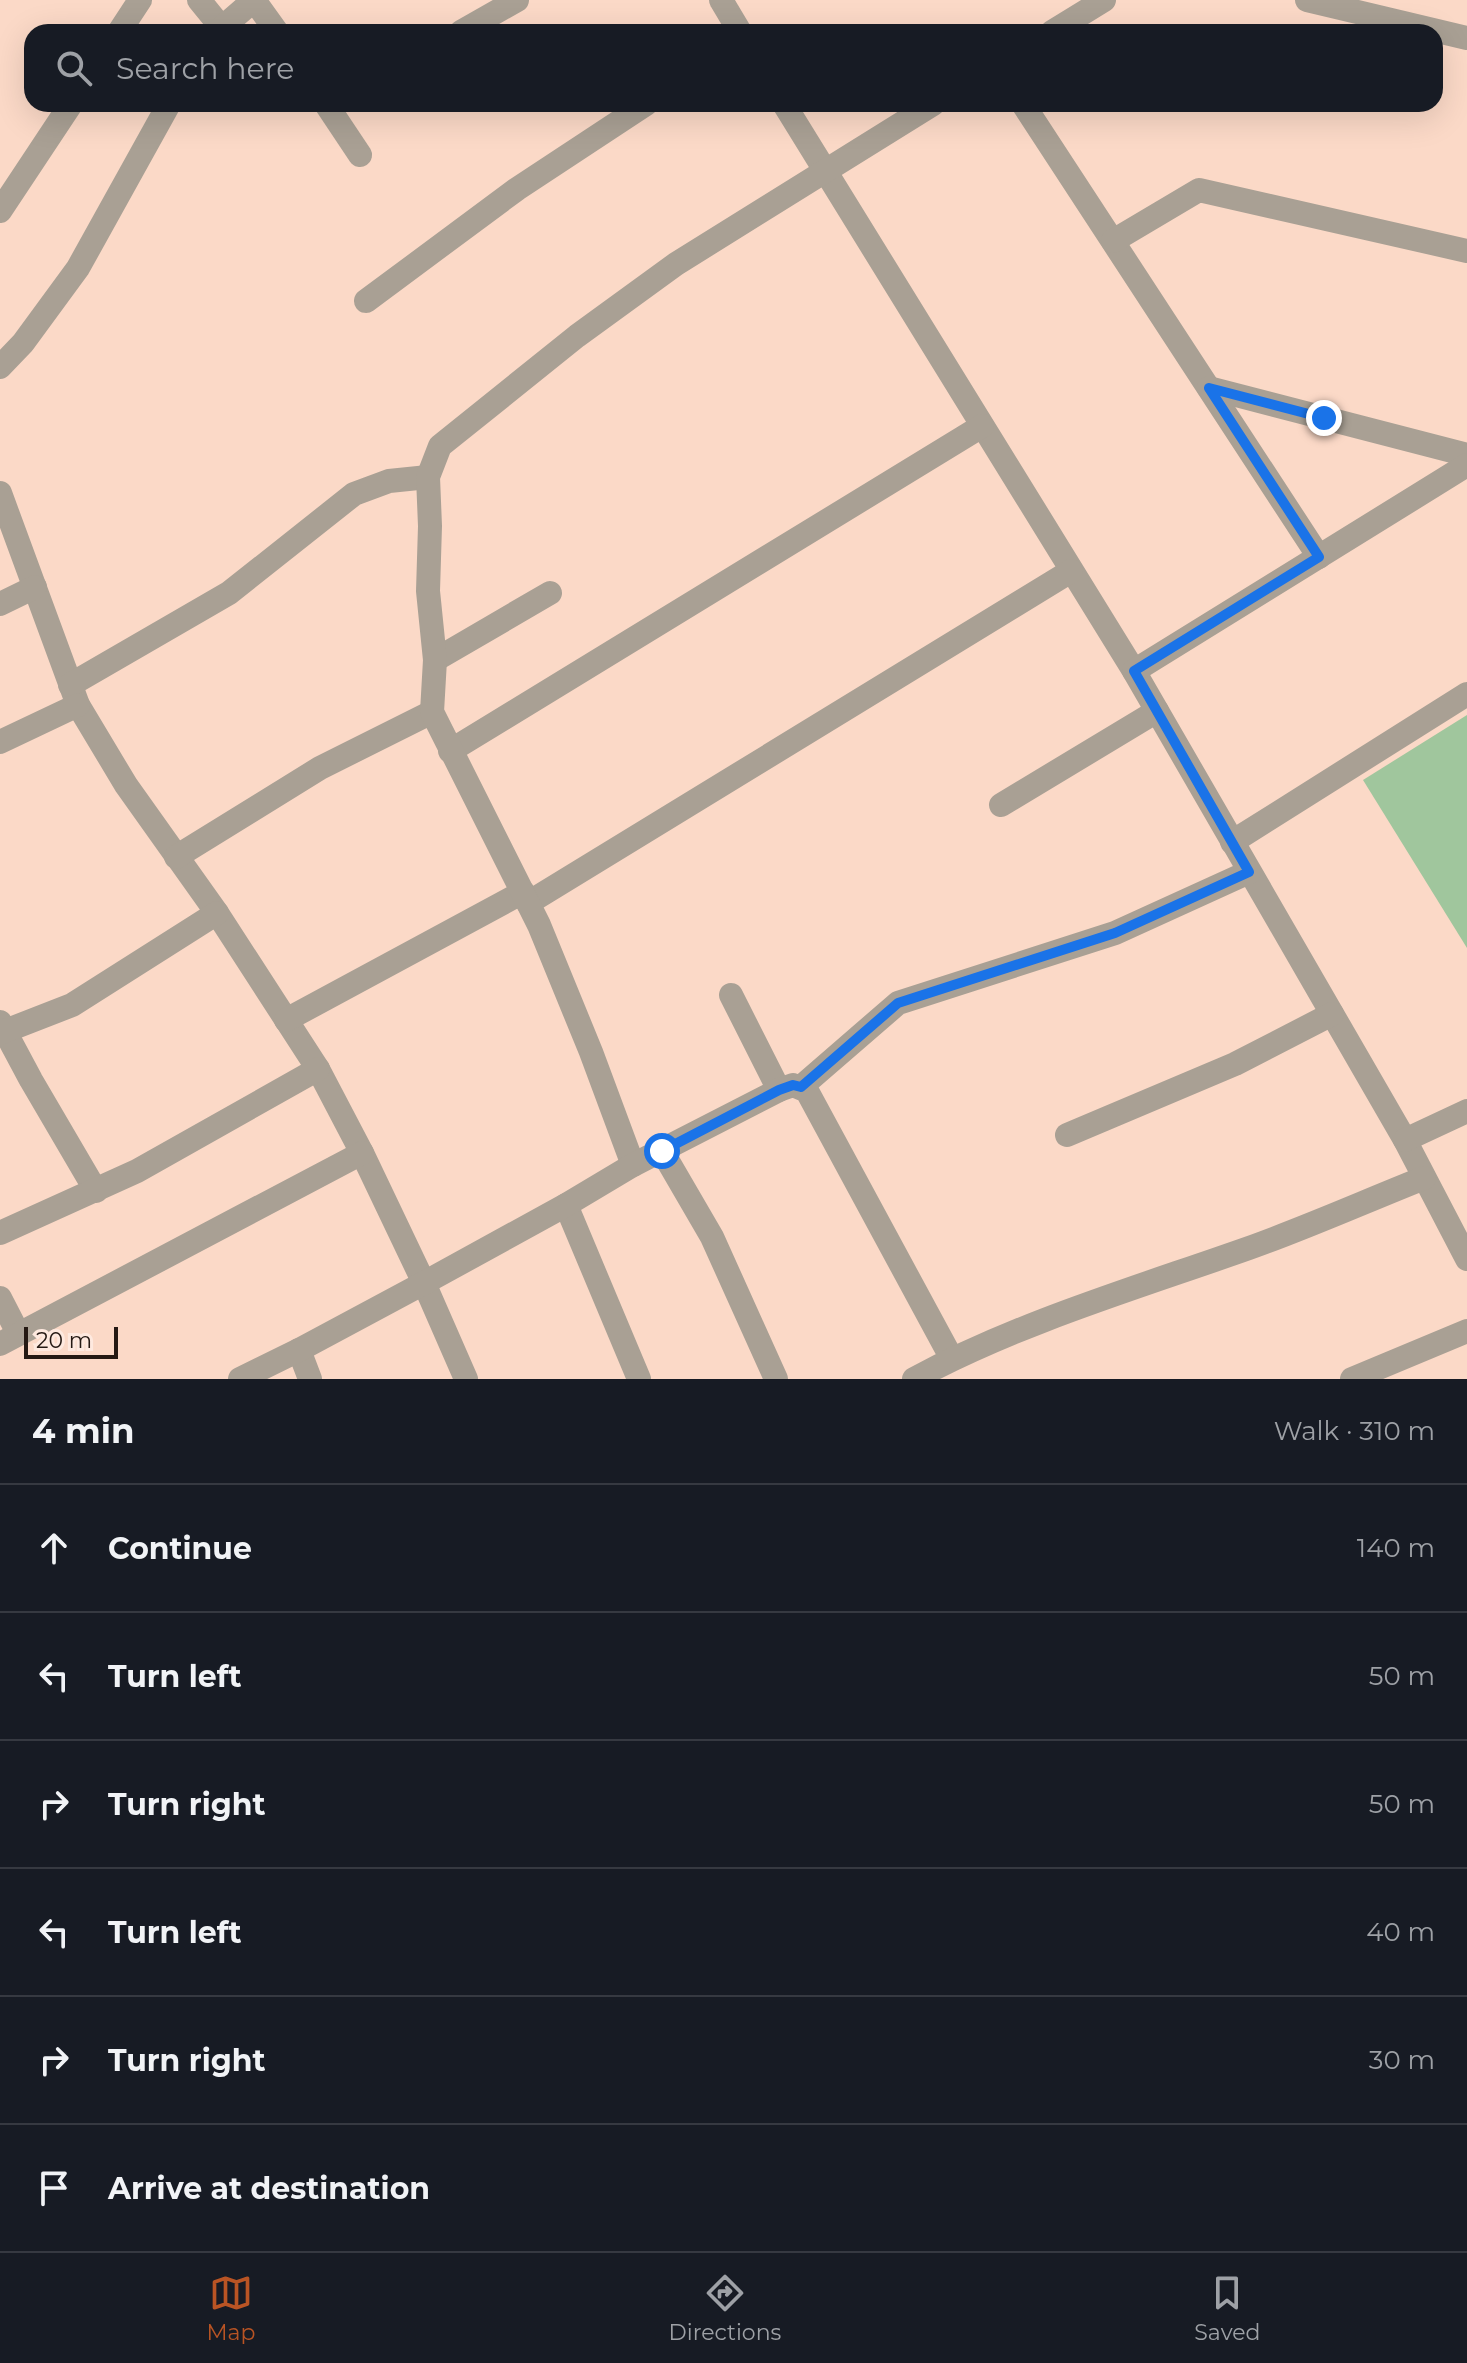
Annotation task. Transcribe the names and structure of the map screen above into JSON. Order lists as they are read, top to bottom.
{
  "scale_bar": "20 m",
  "page": {
    "search": "Search here",
    "scale": "20 m",
    "heading": ["4 min", "Walk · 310 m"],
    "list": [
      ["Continue", "140 m"],
      ["Turn left", "50 m"],
      ["Turn right", "50 m"],
      ["Turn left", "40 m"],
      ["Turn right", "30 m"],
      "Arrive at destination"
    ],
    "nav": ["Map", "Directions", "Saved"]
  }
}
